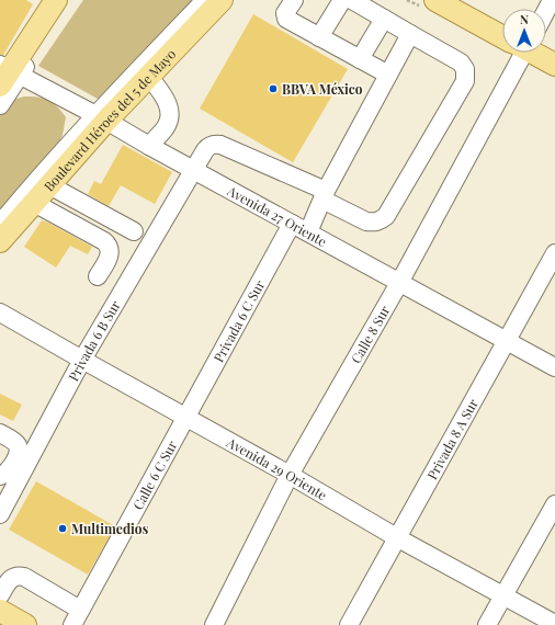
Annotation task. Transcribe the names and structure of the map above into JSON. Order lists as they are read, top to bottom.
{
  "streets": {
    "main road": ["Boulevard Héroes del 5 de Mayo"],
    "street": [
      "Avenida 27 Oriente",
      "Privada 6 C Sur",
      "Calle 8 Sur",
      "Privada 6 B Sur",
      "Privada 8 A Sur",
      "Avenida 29 Oriente",
      "Calle 6 C Sur"
    ]
  },
  "crossings": [
    ["Boulevard Héroes del 5 de Mayo", "Avenida 27 Oriente"],
    ["Avenida 27 Oriente", "Privada 6 C Sur"],
    ["Avenida 27 Oriente", "Calle 8 Sur"],
    ["Avenida 27 Oriente", "Privada 6 B Sur"],
    ["Avenida 27 Oriente", "Privada 8 A Sur"],
    ["Privada 6 C Sur", "Avenida 29 Oriente"],
    ["Privada 6 C Sur", "Calle 6 C Sur"],
    ["Calle 8 Sur", "Avenida 29 Oriente"],
    ["Privada 6 B Sur", "Avenida 29 Oriente"],
    ["Privada 8 A Sur", "Avenida 29 Oriente"],
    ["Avenida 29 Oriente", "Calle 6 C Sur"]
  ],
  "places": ["BBVA México", "Multimedios"],
  "north": "top"
}
